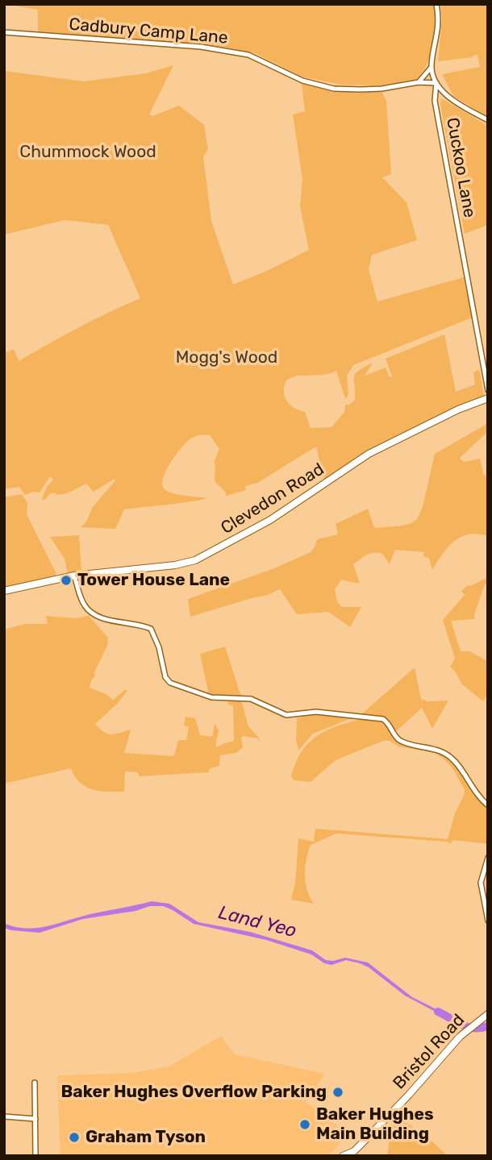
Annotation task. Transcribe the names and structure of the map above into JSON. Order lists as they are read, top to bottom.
{
  "streets": {
    "main road": ["Clevedon Road", "Bristol Road"],
    "street": ["Cadbury Camp Lane", "Cuckoo Lane"]
  },
  "crossings": [
    ["Cadbury Camp Lane", "Cuckoo Lane"]
  ],
  "water": ["Land Yeo"],
  "parks": ["Chummock Wood", "Mogg's Wood"],
  "places": [
    "Tower House Lane",
    "Baker Hughes Overflow Parking",
    "Baker Hughes Main Building",
    "Graham Tyson"
  ]
}
